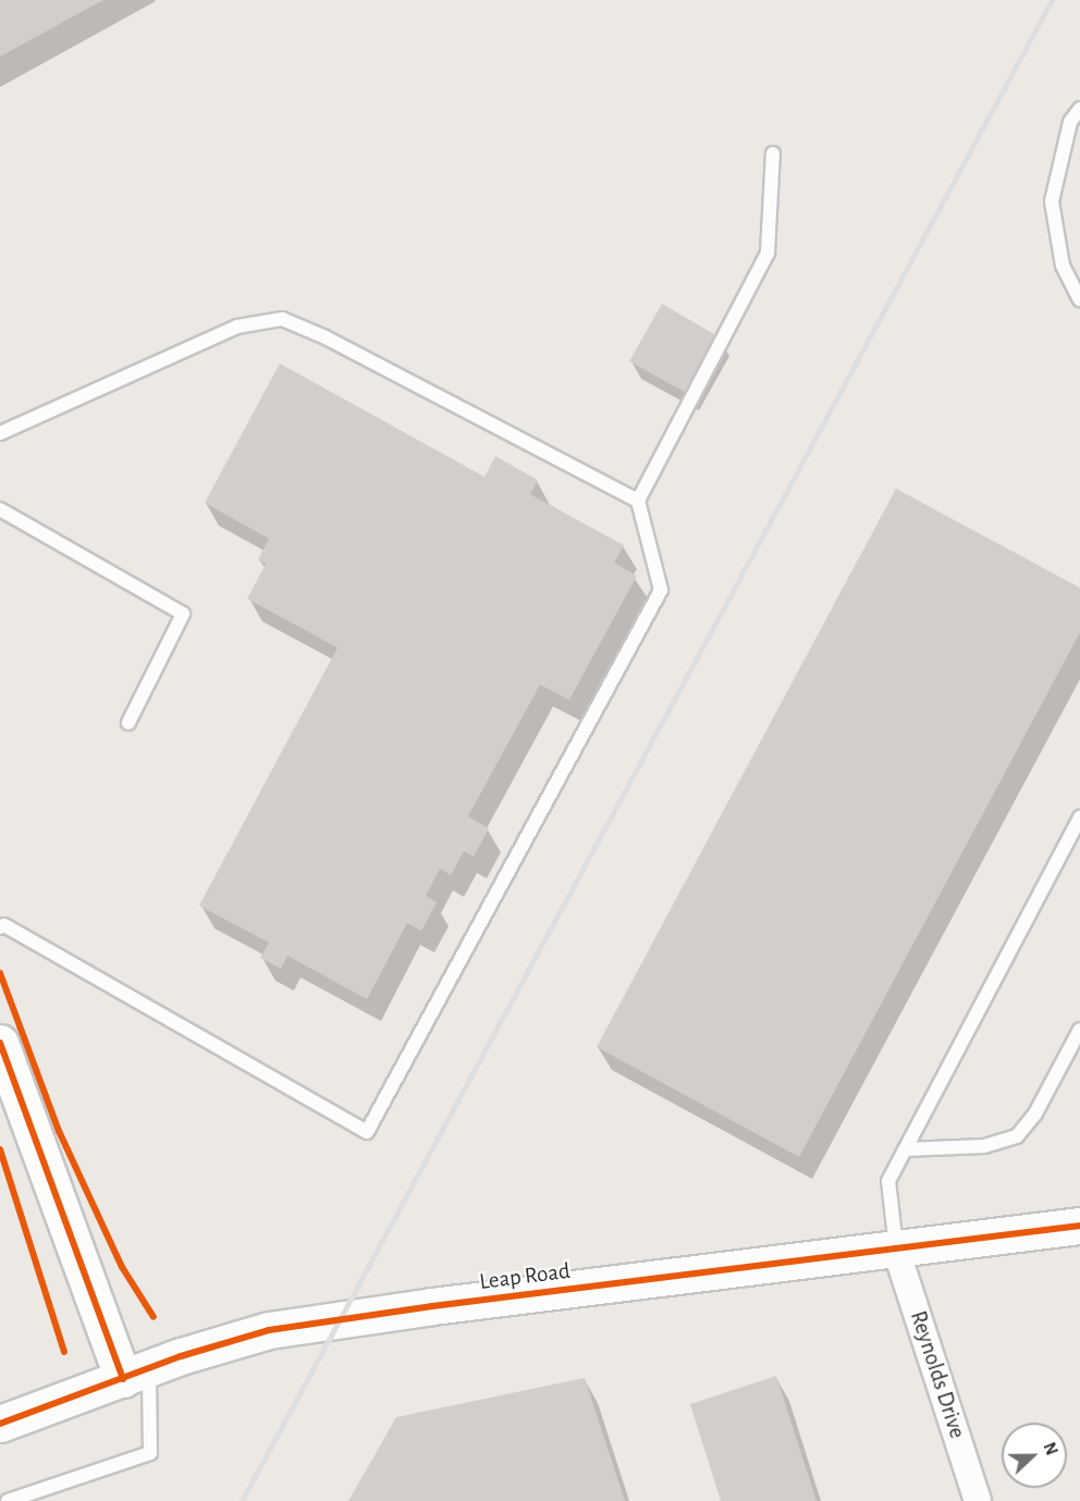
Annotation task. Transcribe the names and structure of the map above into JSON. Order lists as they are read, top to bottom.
{
  "streets": {
    "street": ["Leap Road", "Reynolds Drive"]
  },
  "crossings": [
    ["Leap Road", "Reynolds Drive"]
  ],
  "north": "right"
}
